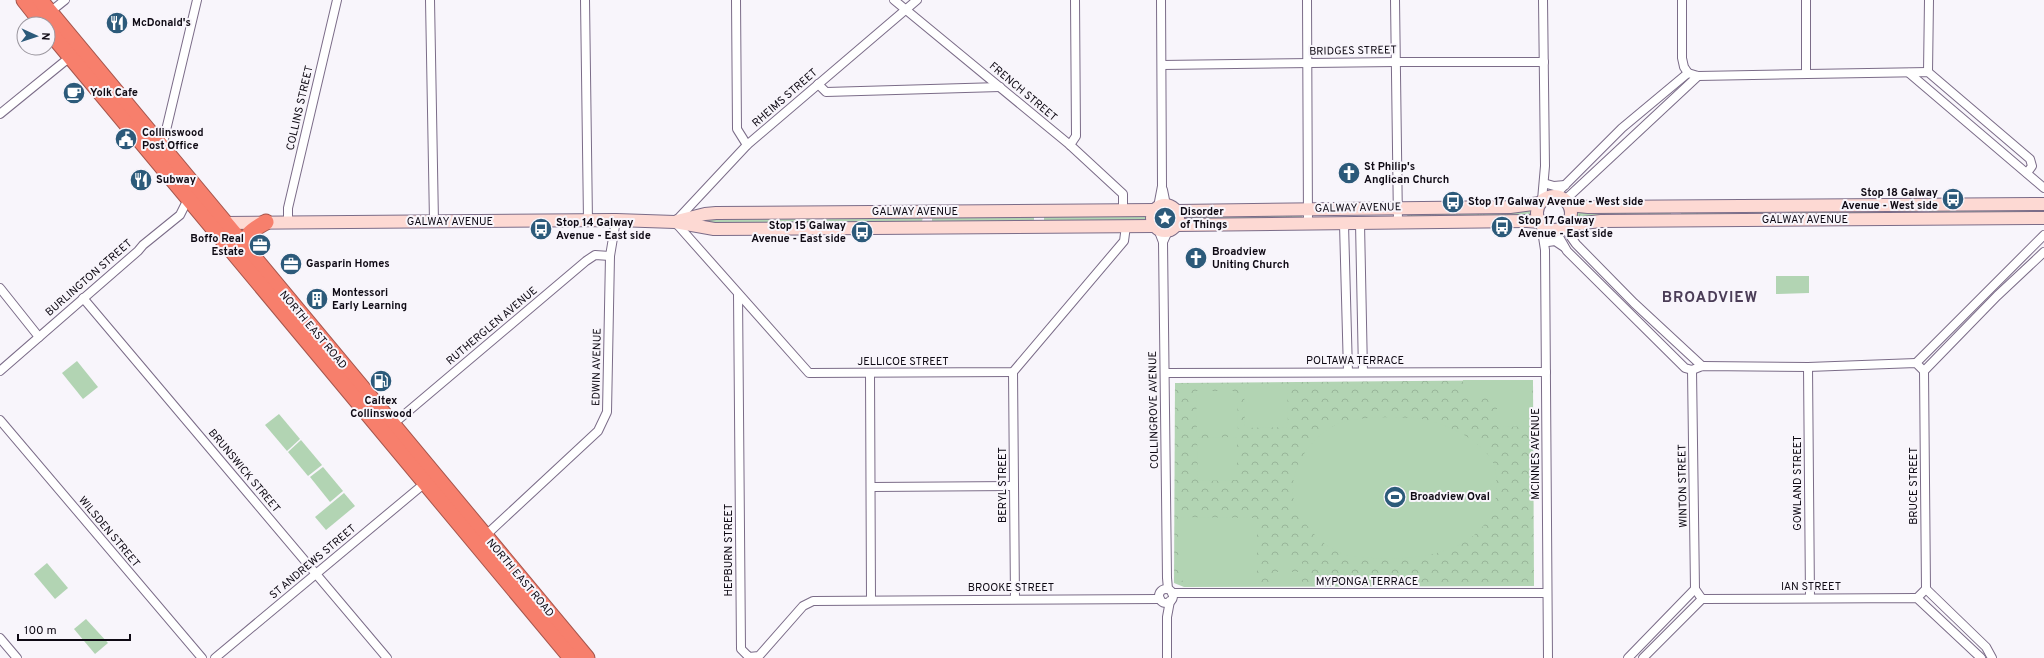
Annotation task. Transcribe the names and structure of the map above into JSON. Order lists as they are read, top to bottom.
{
  "streets": {
    "highway": ["NORTH EAST ROAD"],
    "street": [
      "BRIDGES STREET",
      "FRENCH STREET",
      "RHEIMS STREET",
      "COLLINS STREET",
      "GALWAY AVENUE",
      "BURLINGTON STREET",
      "RUTHERGLEN AVENUE",
      "POLTAWA TERRACE",
      "JELLICOE STREET",
      "EDWIN AVENUE",
      "COLLINGROVE AVENUE",
      "MCINNES AVENUE",
      "BRUNSWICK STREET",
      "GOWLAND STREET",
      "BERYL STREET",
      "WINTON STREET",
      "BRUCE STREET",
      "WILSDEN STREET",
      "HEPBURN STREET",
      "ST ANDREWS STREET",
      "MYPONGA TERRACE",
      "IAN STREET",
      "BROOKE STREET"
    ]
  },
  "crossings": [
    ["FRENCH STREET", "RHEIMS STREET"],
    ["FRENCH STREET", "GALWAY AVENUE"],
    ["RHEIMS STREET", "GALWAY AVENUE"],
    ["RHEIMS STREET", "JELLICOE STREET"],
    ["COLLINS STREET", "GALWAY AVENUE"],
    ["GALWAY AVENUE", "NORTH EAST ROAD"],
    ["GALWAY AVENUE", "JELLICOE STREET"],
    ["GALWAY AVENUE", "EDWIN AVENUE"],
    ["GALWAY AVENUE", "COLLINGROVE AVENUE"],
    ["GALWAY AVENUE", "MCINNES AVENUE"],
    ["BURLINGTON STREET", "NORTH EAST ROAD"],
    ["BURLINGTON STREET", "BRUNSWICK STREET"],
    ["RUTHERGLEN AVENUE", "NORTH EAST ROAD"],
    ["RUTHERGLEN AVENUE", "EDWIN AVENUE"],
    ["NORTH EAST ROAD", "EDWIN AVENUE"],
    ["NORTH EAST ROAD", "ST ANDREWS STREET"],
    ["POLTAWA TERRACE", "COLLINGROVE AVENUE"],
    ["POLTAWA TERRACE", "MCINNES AVENUE"],
    ["JELLICOE STREET", "BERYL STREET"],
    ["JELLICOE STREET", "HEPBURN STREET"],
    ["COLLINGROVE AVENUE", "MYPONGA TERRACE"],
    ["COLLINGROVE AVENUE", "BROOKE STREET"],
    ["MCINNES AVENUE", "MYPONGA TERRACE"],
    ["BRUNSWICK STREET", "ST ANDREWS STREET"],
    ["GOWLAND STREET", "IAN STREET"],
    ["BERYL STREET", "BROOKE STREET"],
    ["HEPBURN STREET", "BROOKE STREET"],
    ["MYPONGA TERRACE", "BROOKE STREET"]
  ],
  "districts": ["BROADVIEW"],
  "places": {
    "restaurant": ["McDonald's", "Subway"],
    "cafe": ["Yolk Cafe"],
    "public building": ["Collinswood Post Office"],
    "church": ["St Philip's Anglican Church", "Broadview Uniting Church"],
    "bus stop": [
      "Stop 18 Galway Avenue - West side",
      "Stop 17 Galway Avenue - West side",
      "Stop 17 Galway Avenue - East side",
      "Stop 14 Galway Avenue - East side",
      "Stop 15 Galway Avenue - East side"
    ],
    "place": ["Disorder of Things"],
    "office": ["Boffo Real Estate", "Gasparin Homes"],
    "building": ["Montessori Early Learning"],
    "fuel station": ["Caltex Collinswood"],
    "sports": ["Broadview Oval"]
  },
  "scale_bar": "100 m",
  "north": "right"
}
